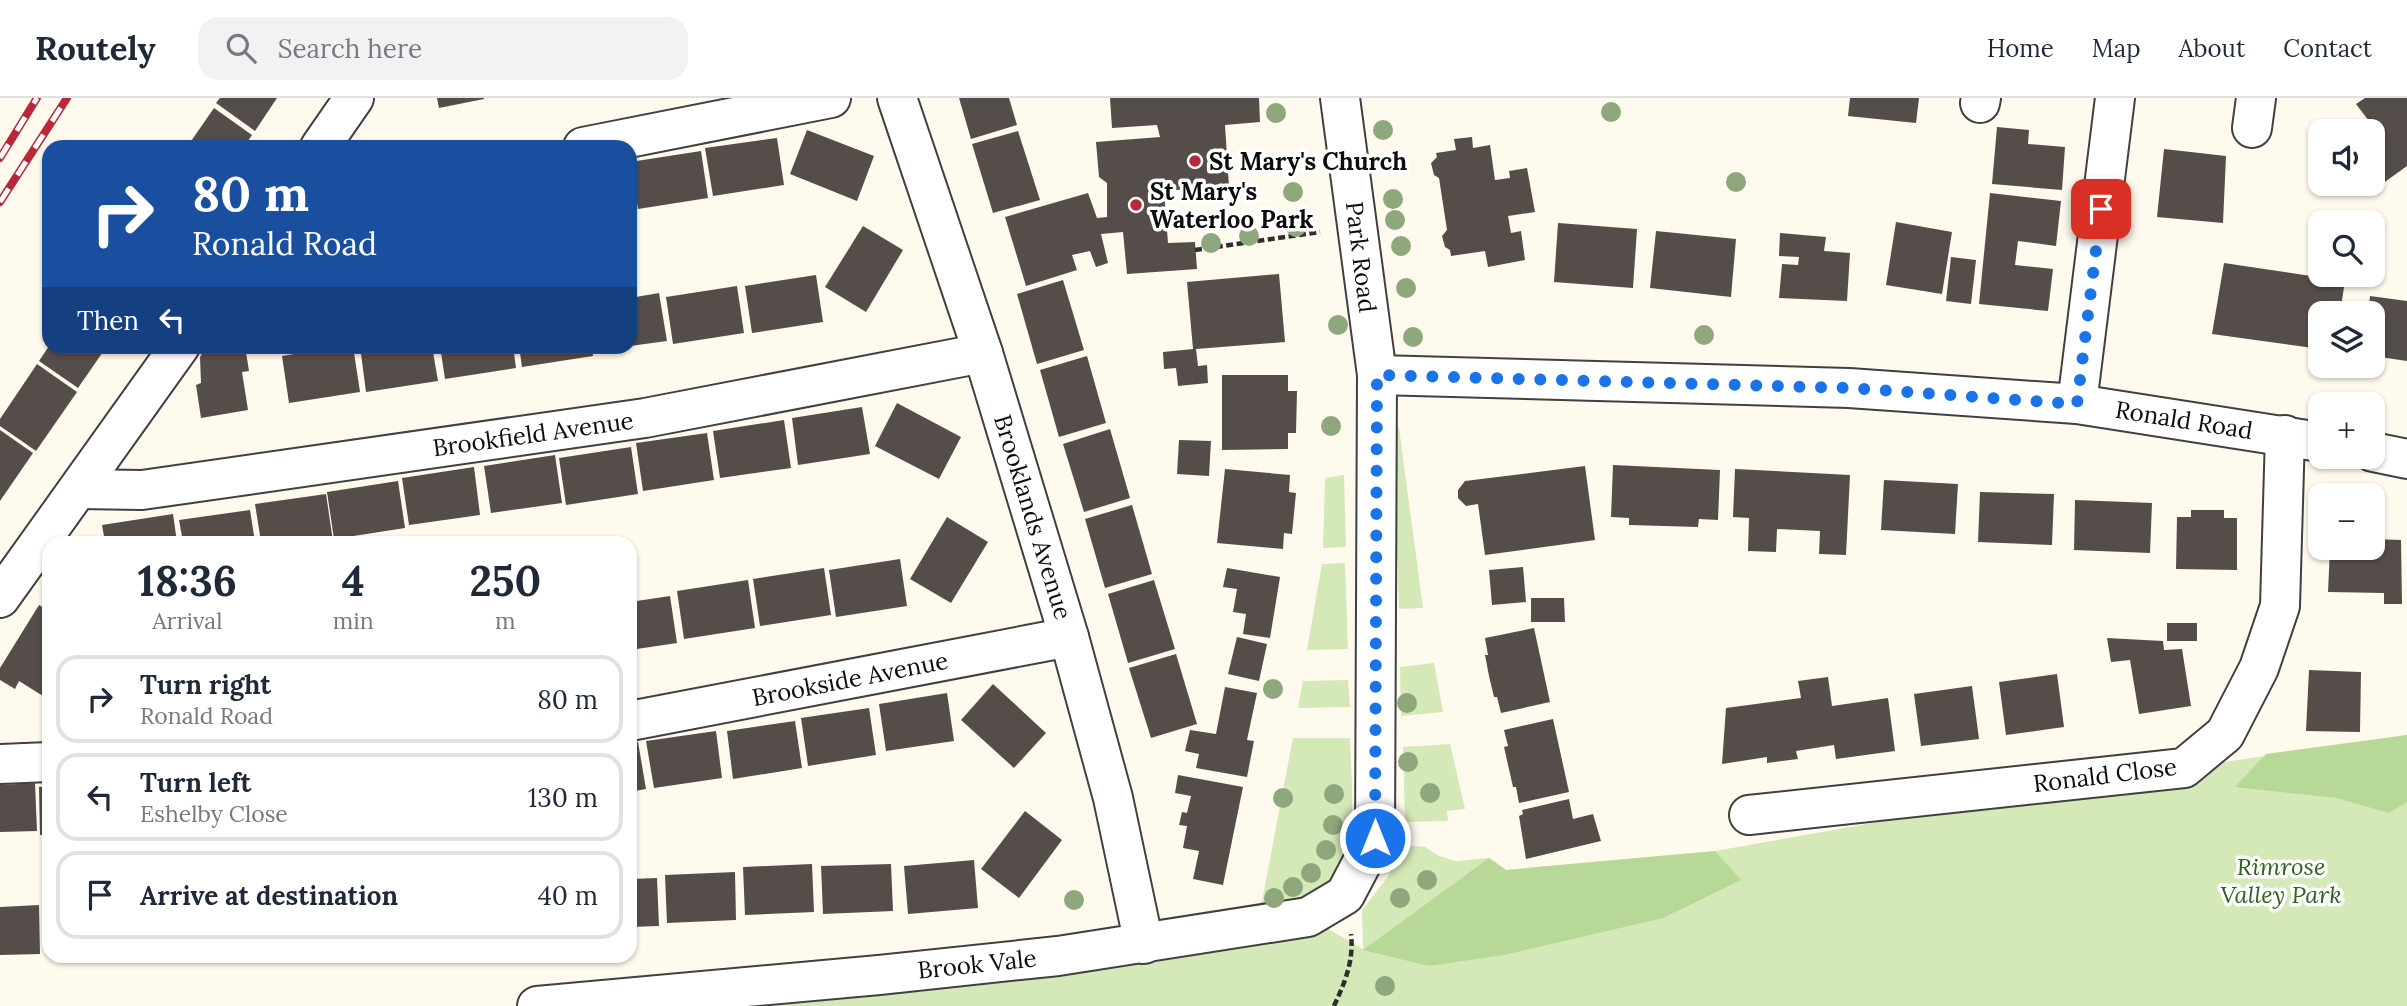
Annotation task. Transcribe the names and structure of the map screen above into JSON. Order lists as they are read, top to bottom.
{
  "streets": {
    "street": [
      "Park Road",
      "Ronald Road",
      "Brookfield Avenue",
      "Brooklands Avenue",
      "Brookside Avenue",
      "Ronald Close",
      "Brook Vale"
    ]
  },
  "crossings": [
    ["Park Road", "Ronald Road"],
    ["Park Road", "Brook Vale"],
    ["Ronald Road", "Ronald Close"],
    ["Brookfield Avenue", "Brooklands Avenue"],
    ["Brooklands Avenue", "Brookside Avenue"],
    ["Brooklands Avenue", "Brook Vale"]
  ],
  "parks": ["Rimrose Valley Park"],
  "places": ["St Mary's Church", "St Mary's Waterloo Park"],
  "page": {
    "header": "Routely",
    "search": "Search here",
    "nav": [
      "Home",
      "Map",
      "About",
      "Contact"
    ],
    "map_buttons": ["+", "−"],
    "turn": ["80 m", "Ronald Road"],
    "then": "Then",
    "eta": [
      "18:36",
      "Arrival",
      "4",
      "min",
      "250",
      "m"
    ],
    "list": [
      {
        "name": "Turn right",
        "note": "Ronald Road",
        "value": "80 m"
      },
      {
        "name": "Turn left",
        "note": "Eshelby Close",
        "value": "130 m"
      },
      {
        "name": "Arrive at destination",
        "value": "40 m"
      }
    ]
  }
}
